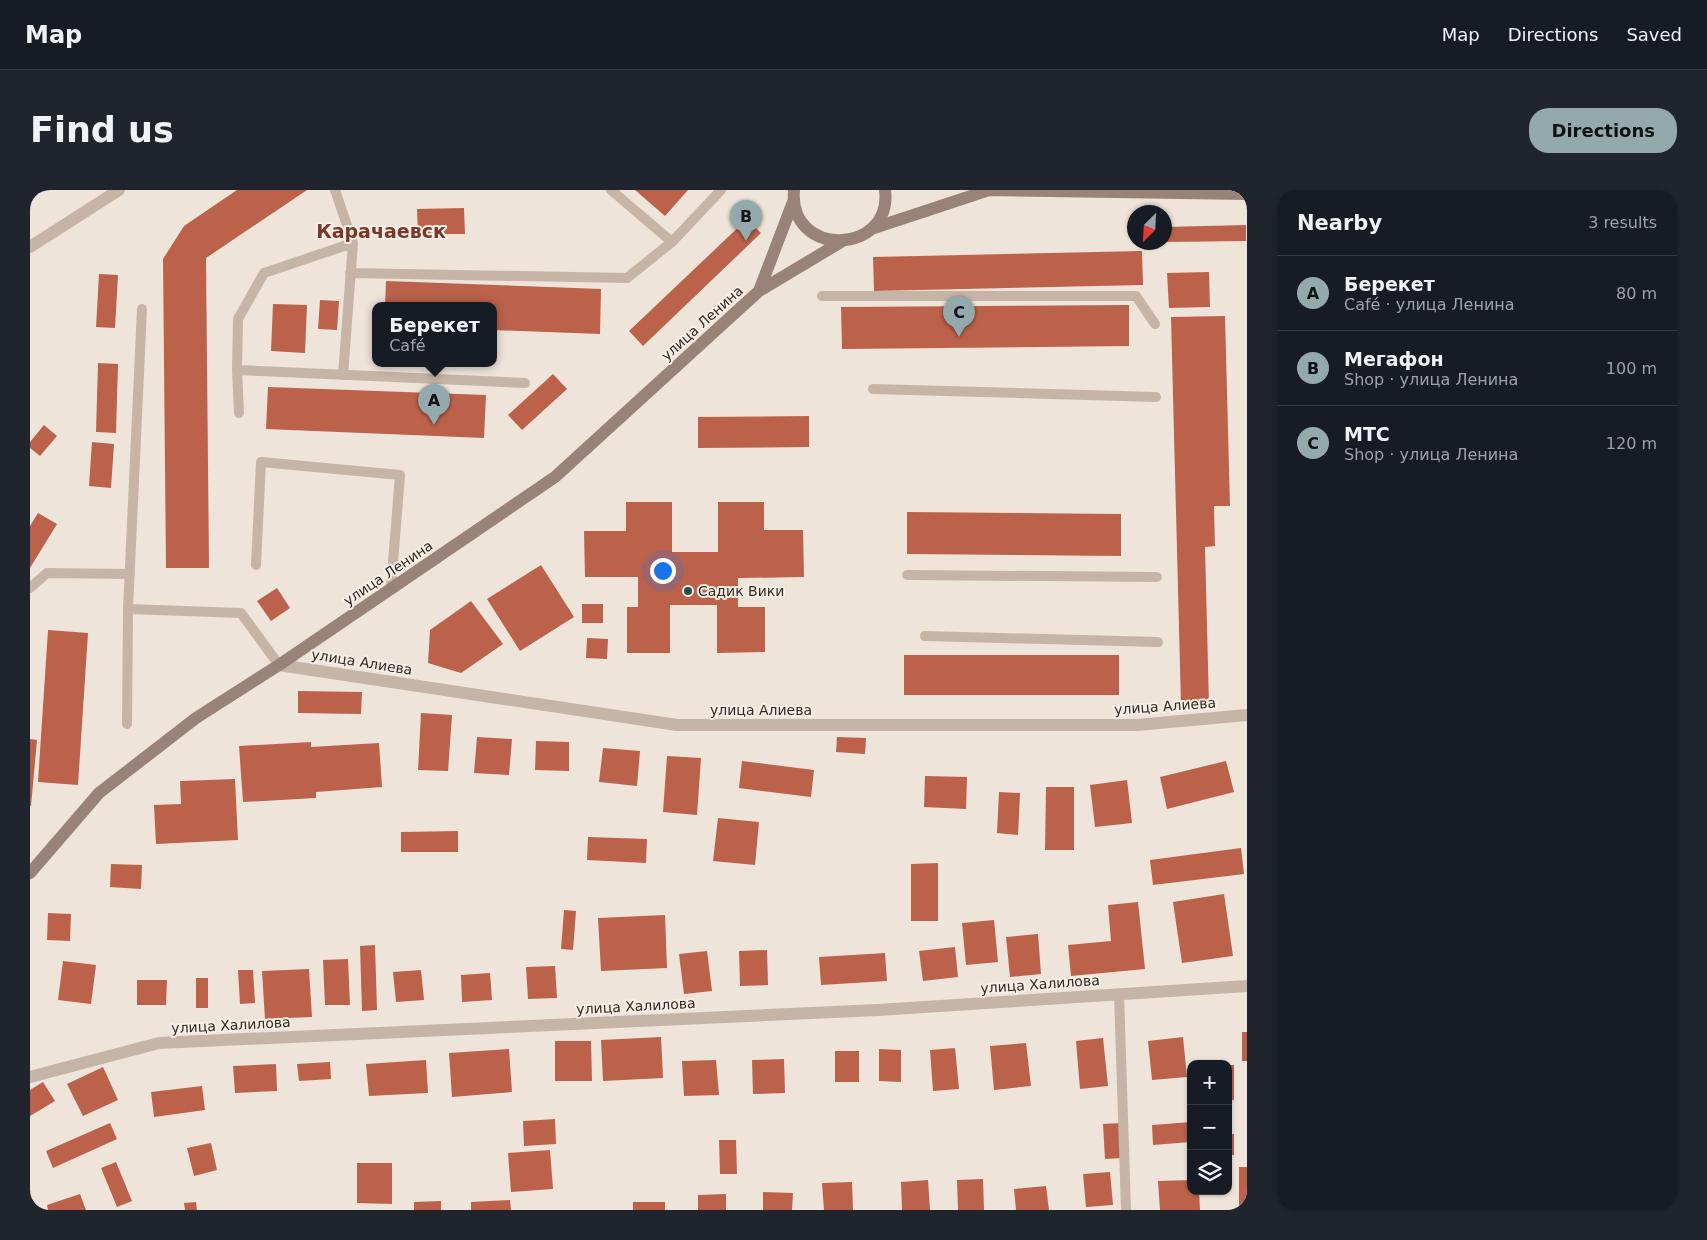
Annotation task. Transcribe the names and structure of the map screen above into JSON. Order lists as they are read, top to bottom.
{
  "streets": {
    "main road": ["улица Ленина"],
    "street": ["улица Алиева", "улица Халилова"]
  },
  "crossings": [
    ["улица Ленина", "улица Алиева"]
  ],
  "districts": ["Карачаевск"],
  "places": ["Садик Вики"],
  "north": "bottom left",
  "page": {
    "header": "Map",
    "nav": ["Map", "Directions", "Saved"],
    "buttons": "Directions",
    "title": "Find us",
    "heading": ["Nearby", "3 results"],
    "pins": ["B", "C", "A"],
    "list": [
      {
        "mark": "A",
        "name": "Берекет",
        "note": "Café · улица Ленина",
        "value": "80 m"
      },
      {
        "mark": "B",
        "name": "Мегафон",
        "note": "Shop · улица Ленина",
        "value": "100 m"
      },
      {
        "mark": "C",
        "name": "МТС",
        "note": "Shop · улица Ленина",
        "value": "120 m"
      }
    ],
    "popup": ["Берекет", "Café"],
    "map_buttons": ["+", "−"]
  }
}
